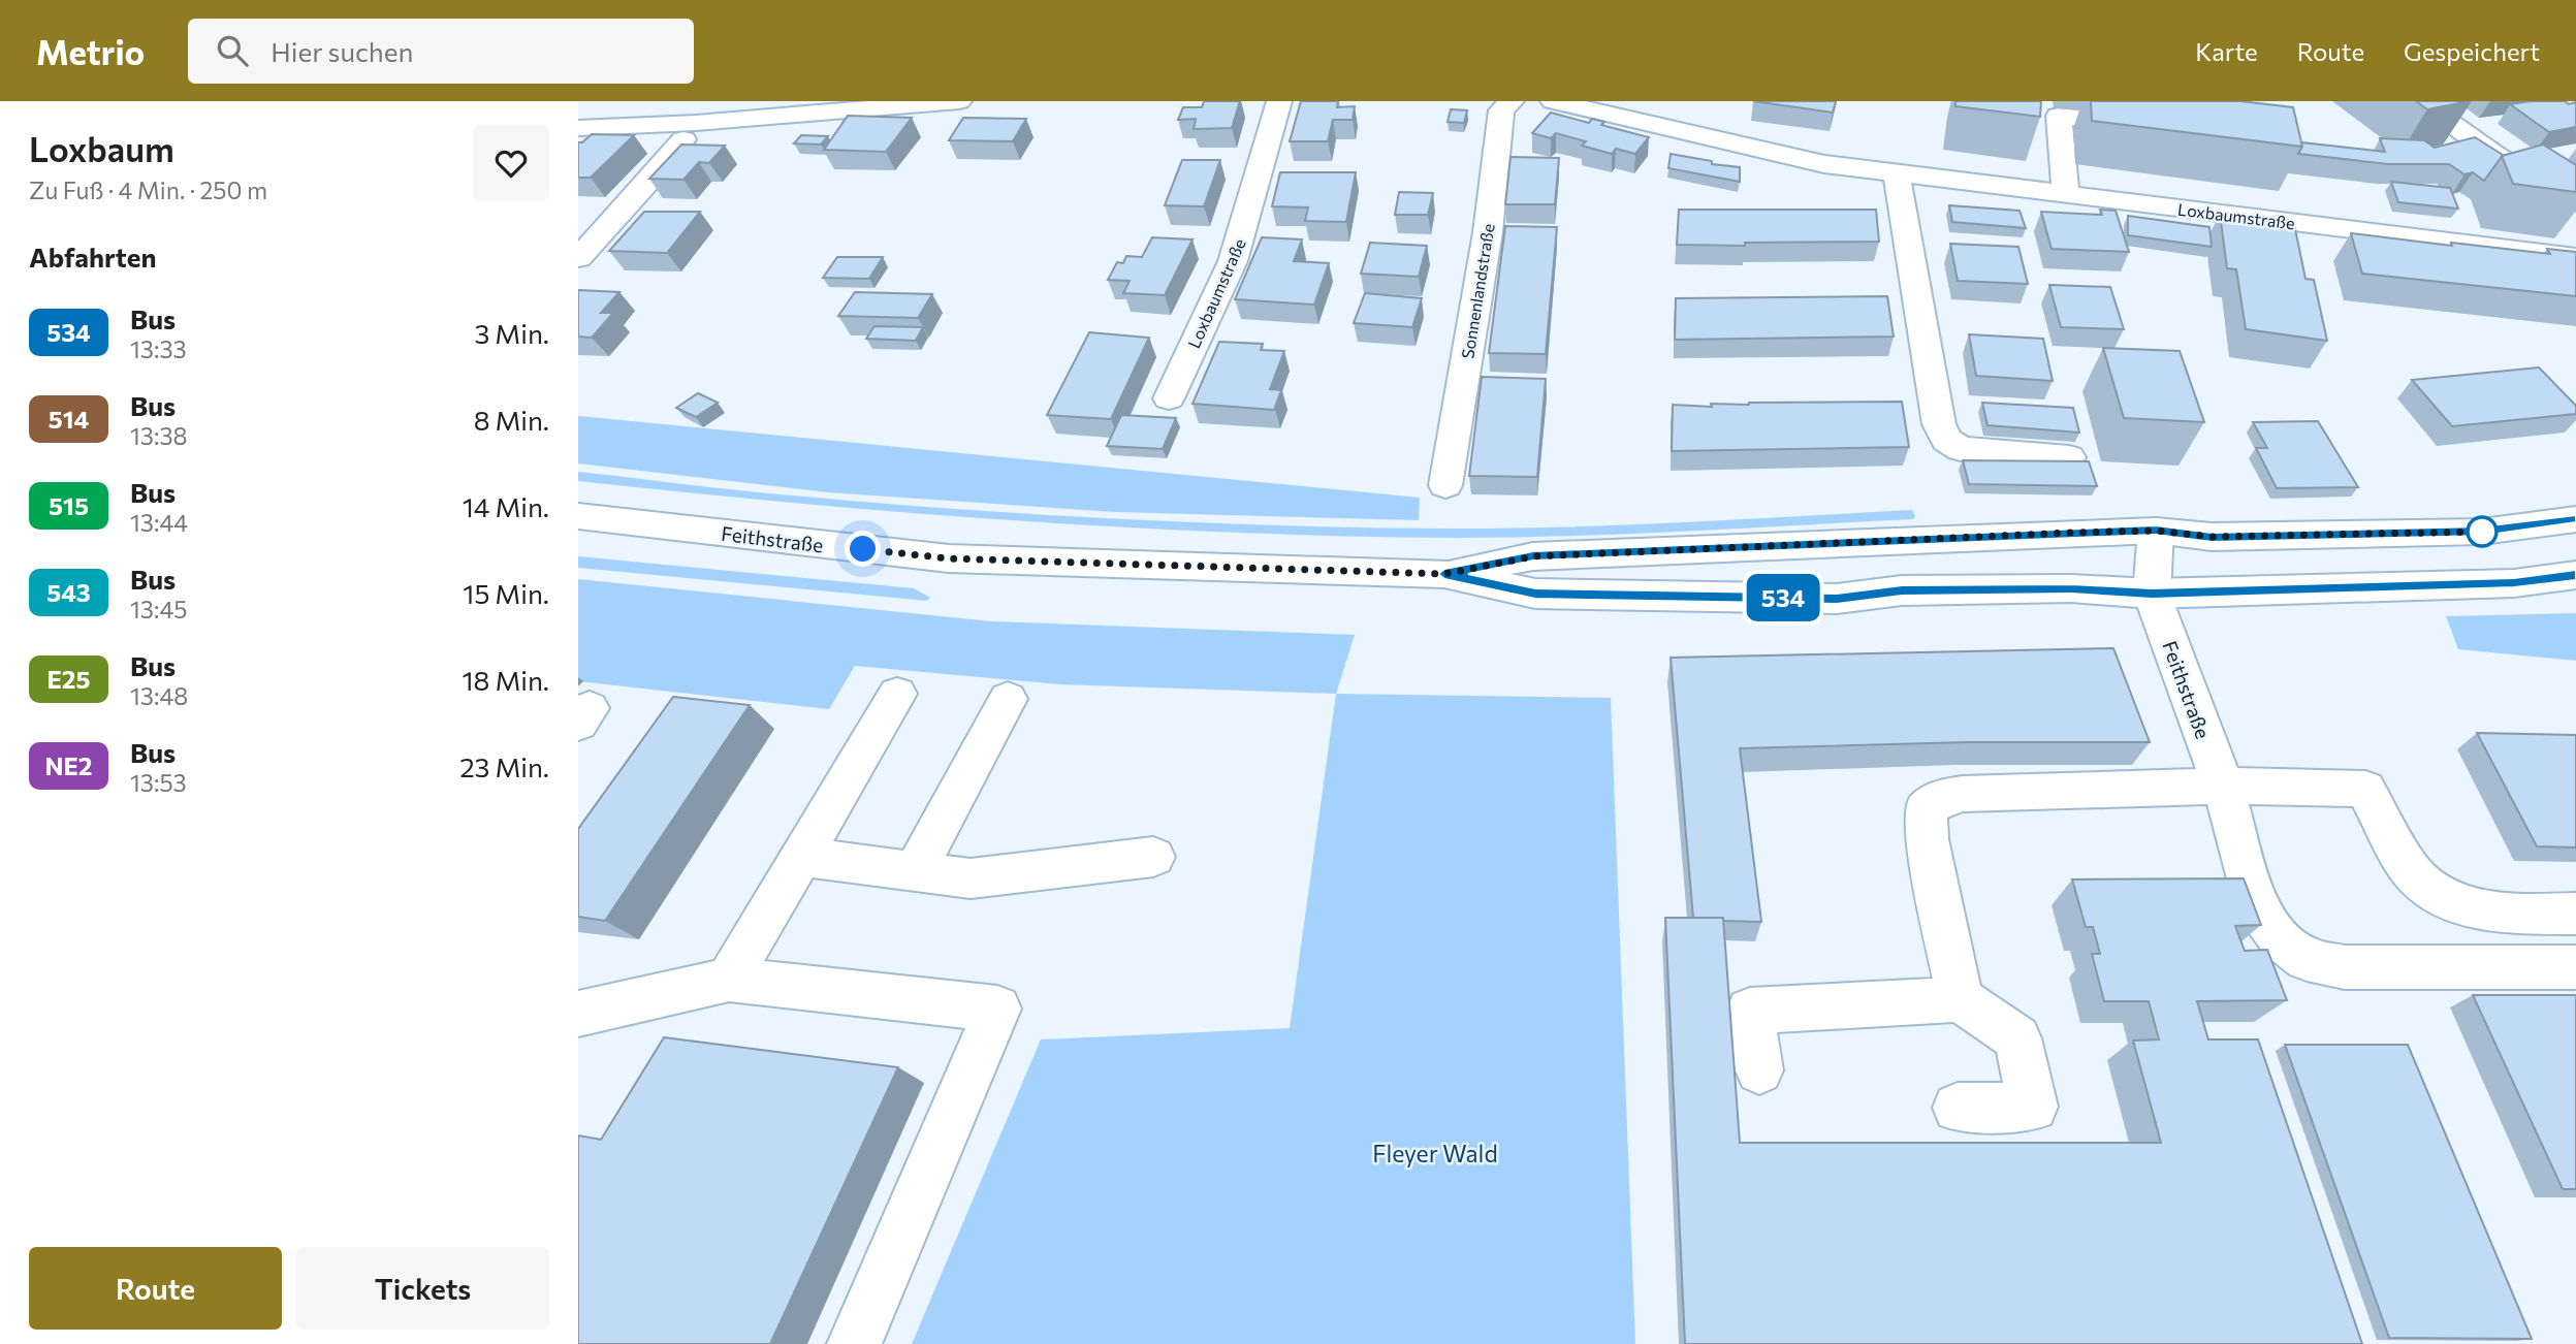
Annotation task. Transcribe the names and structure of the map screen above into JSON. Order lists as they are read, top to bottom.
{
  "streets": {
    "street": ["Loxbaumstraße", "Sonnenlandstraße", "Feithstraße"]
  },
  "parks": ["Fleyer Wald"],
  "lines": ["bus line 534"],
  "page": {
    "header": "Metrio",
    "search": "Hier suchen",
    "nav": ["Karte", "Route", "Gespeichert"],
    "heading": [
      ["Loxbaum", "Zu Fuß · 4 Min. · 250 m"],
      "Abfahrten"
    ],
    "on_map": "534",
    "list": [
      {
        "mark": "534",
        "name": "Bus",
        "note": "13:33",
        "value": "3 Min."
      },
      {
        "mark": "514",
        "name": "Bus",
        "note": "13:38",
        "value": "8 Min."
      },
      {
        "mark": "515",
        "name": "Bus",
        "note": "13:44",
        "value": "14 Min."
      },
      {
        "mark": "543",
        "name": "Bus",
        "note": "13:45",
        "value": "15 Min."
      },
      {
        "mark": "E25",
        "name": "Bus",
        "note": "13:48",
        "value": "18 Min."
      },
      {
        "mark": "NE2",
        "name": "Bus",
        "note": "13:53",
        "value": "23 Min."
      }
    ],
    "buttons": ["Route", "Tickets"]
  }
}
